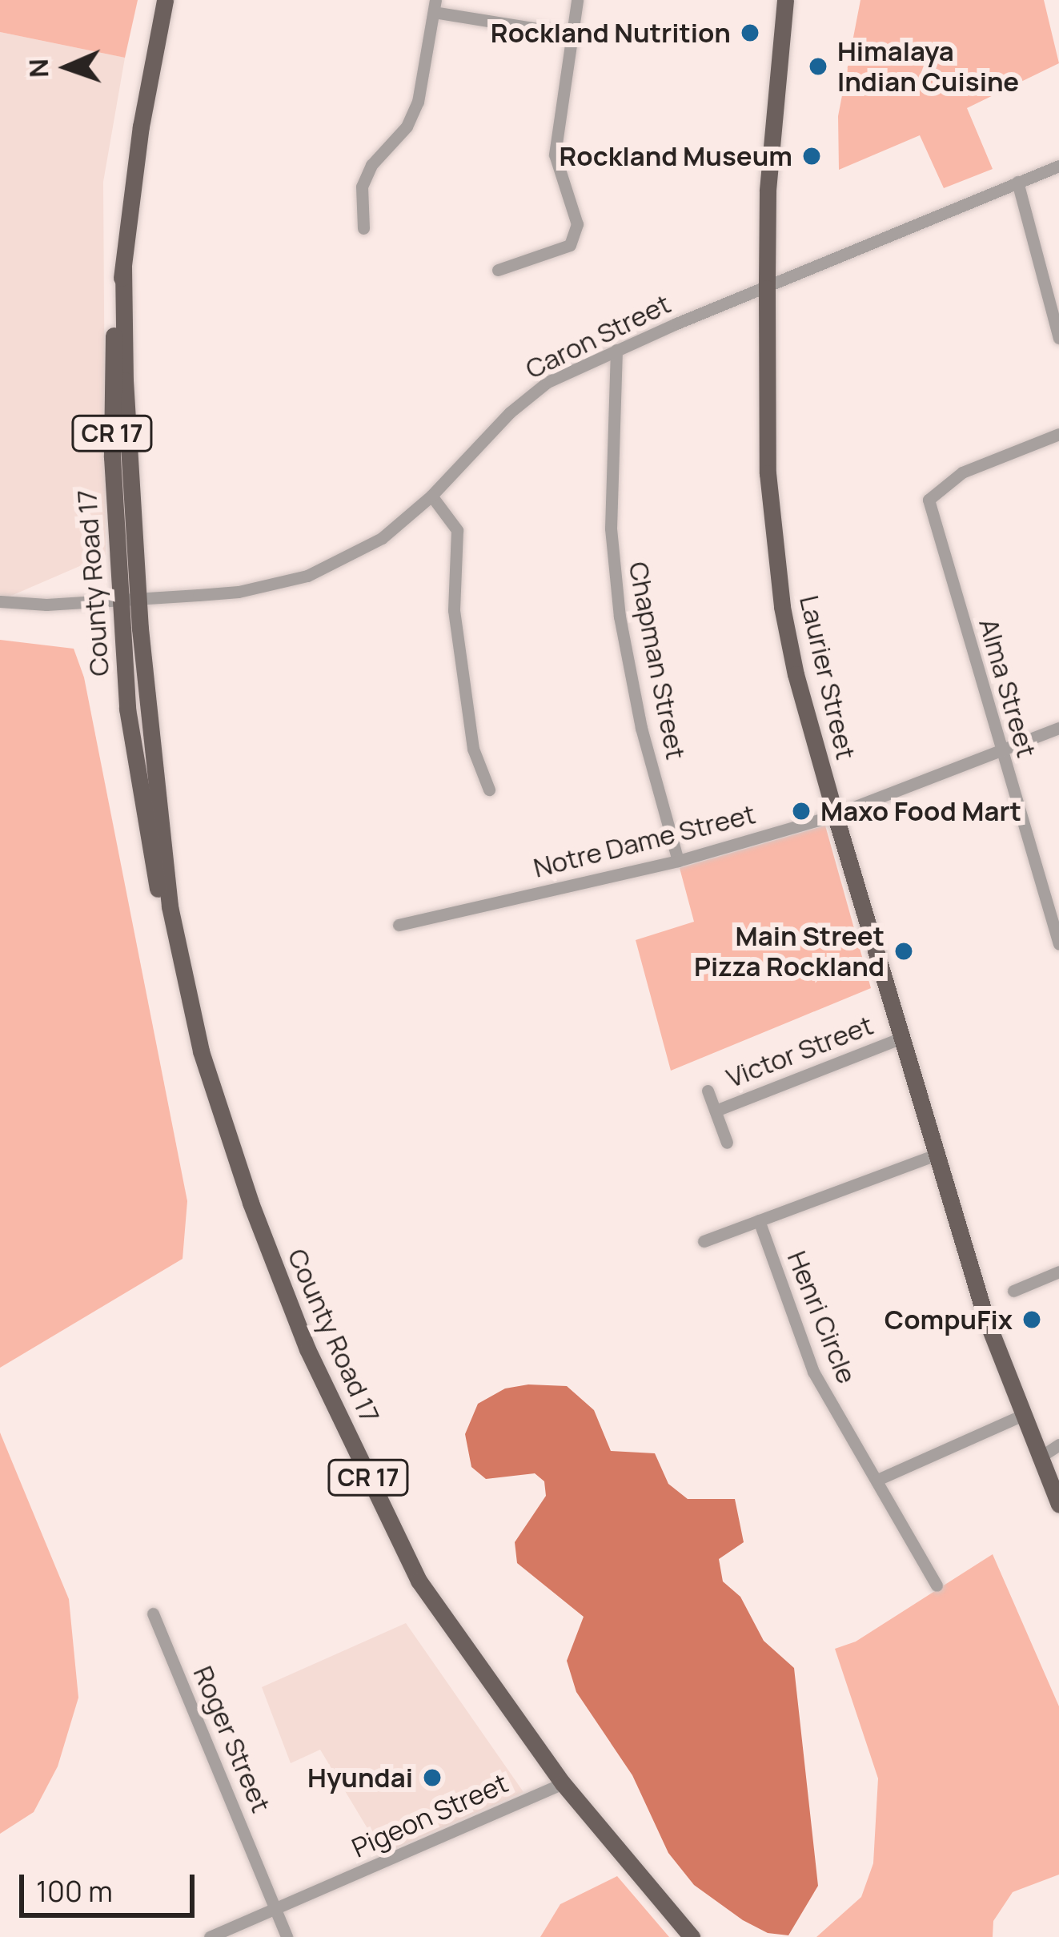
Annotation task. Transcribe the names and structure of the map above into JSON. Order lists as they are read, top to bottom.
{
  "streets": {
    "main road": ["CR 17", "County Road 17", "Laurier Street"],
    "street": [
      "Caron Street",
      "Chapman Street",
      "Alma Street",
      "Notre Dame Street",
      "Victor Street",
      "Henri Circle",
      "Roger Street",
      "Pigeon Street"
    ]
  },
  "crossings": [
    ["Caron Street", "County Road 17"],
    ["Caron Street", "Chapman Street"],
    ["Caron Street", "Laurier Street"],
    ["County Road 17", "Pigeon Street"],
    ["Chapman Street", "Notre Dame Street"],
    ["Laurier Street", "Notre Dame Street"],
    ["Laurier Street", "Victor Street"],
    ["Alma Street", "Notre Dame Street"],
    ["Roger Street", "Pigeon Street"]
  ],
  "places": [
    "Rockland Nutrition",
    "Himalaya Indian Cuisine",
    "Rockland Museum",
    "Maxo Food Mart",
    "Main Street Pizza Rockland",
    "CompuFix",
    "Hyundai"
  ],
  "scale_bar": "100 m",
  "north": "left"
}
